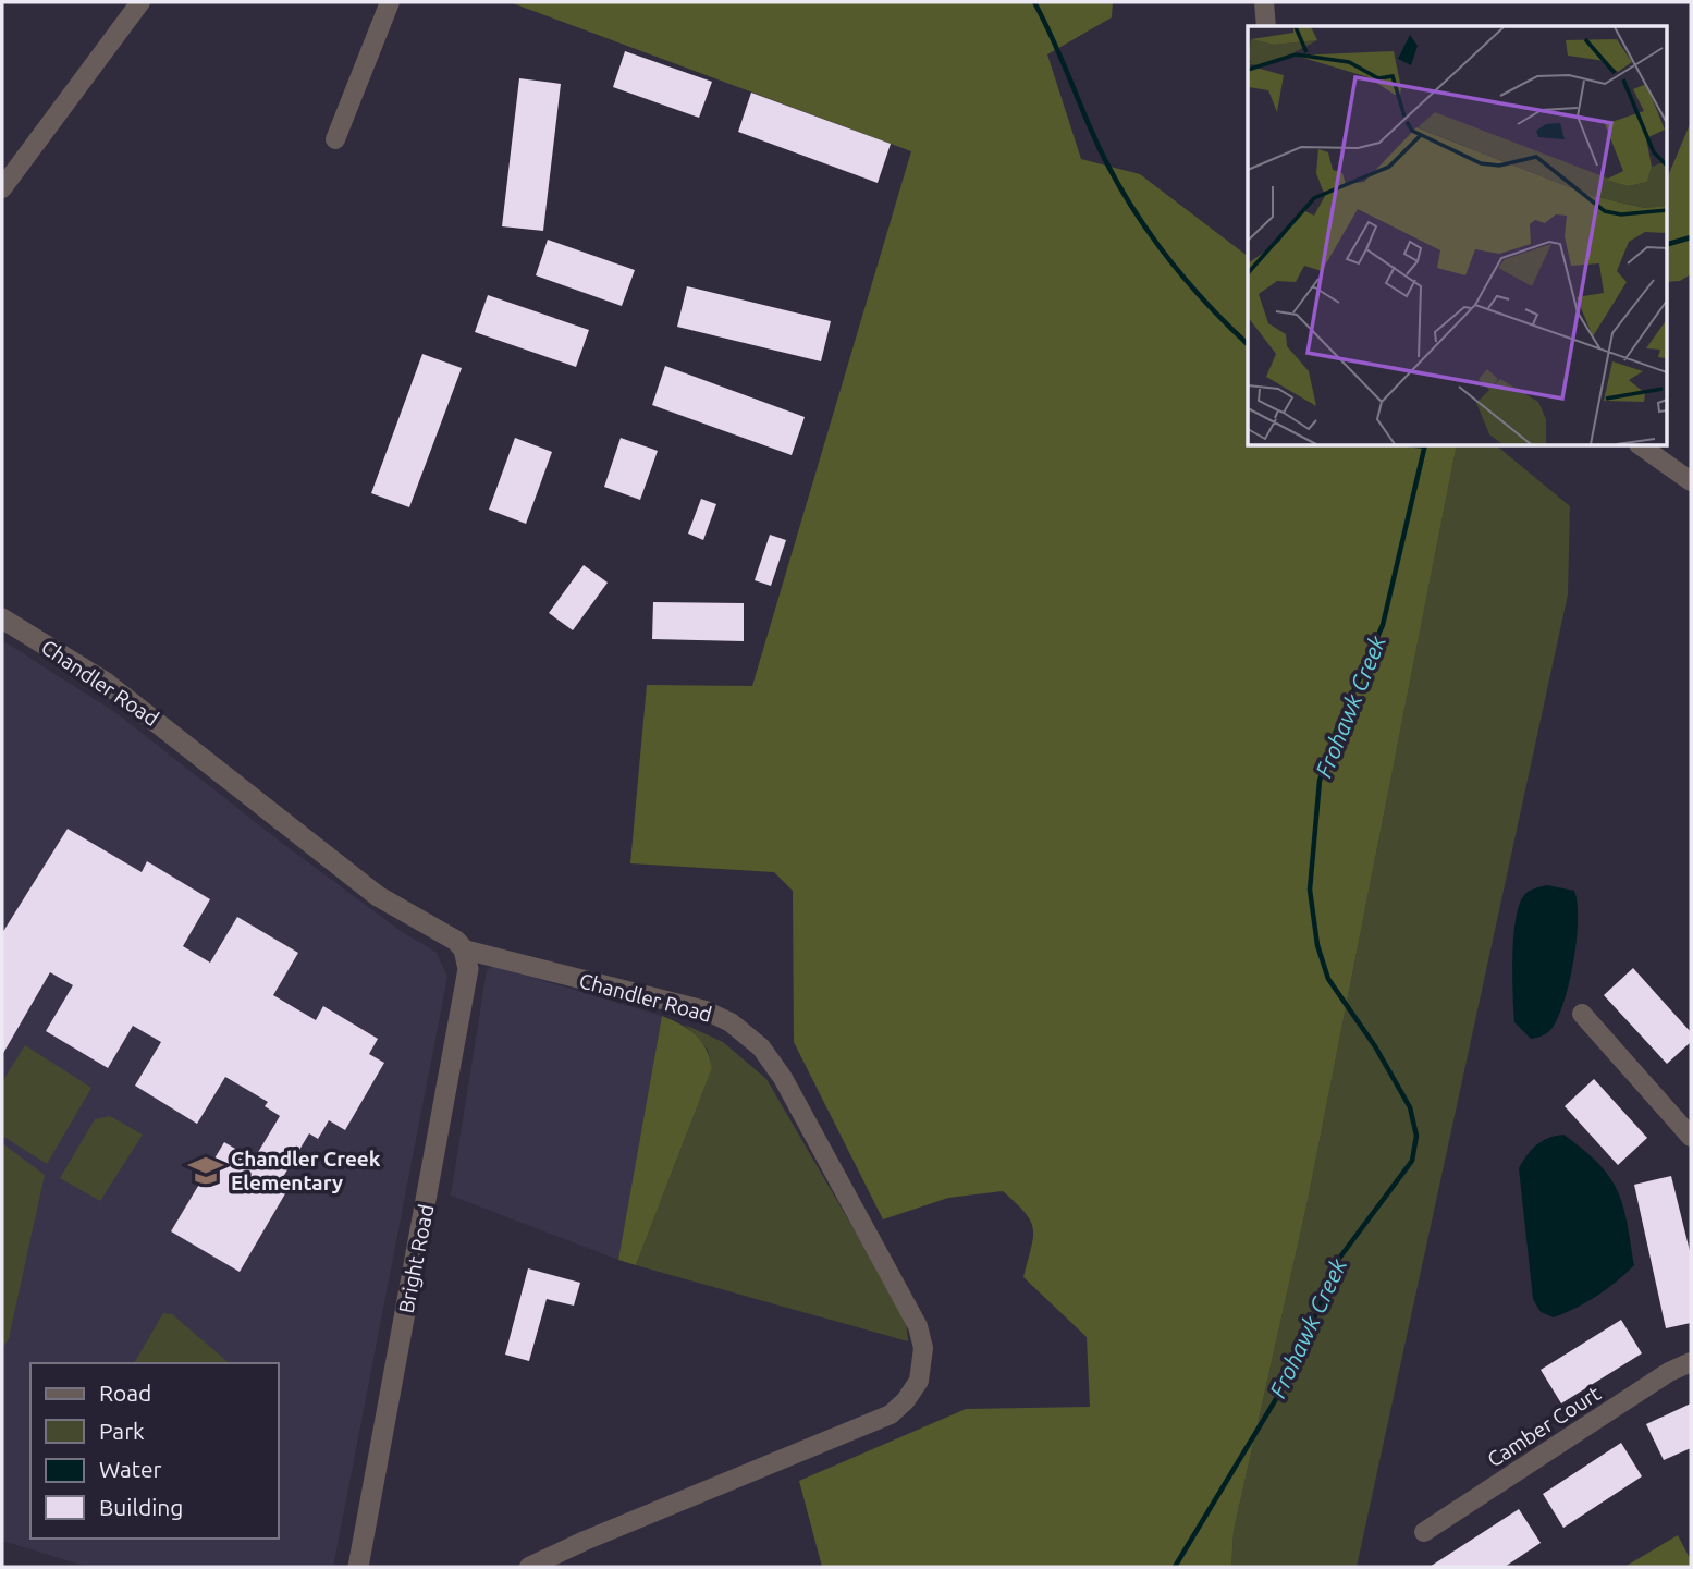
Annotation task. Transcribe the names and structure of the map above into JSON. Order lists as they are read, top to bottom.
{
  "streets": {
    "street": ["Chandler Road", "Bright Road", "Camber Court"]
  },
  "crossings": [
    ["Chandler Road", "Bright Road"]
  ],
  "water": ["Frohawk Creek"],
  "places": {
    "school or university": ["Chandler Creek Elementary"]
  },
  "legend": [
    "Road",
    "Park",
    "Water",
    "Building"
  ]
}
